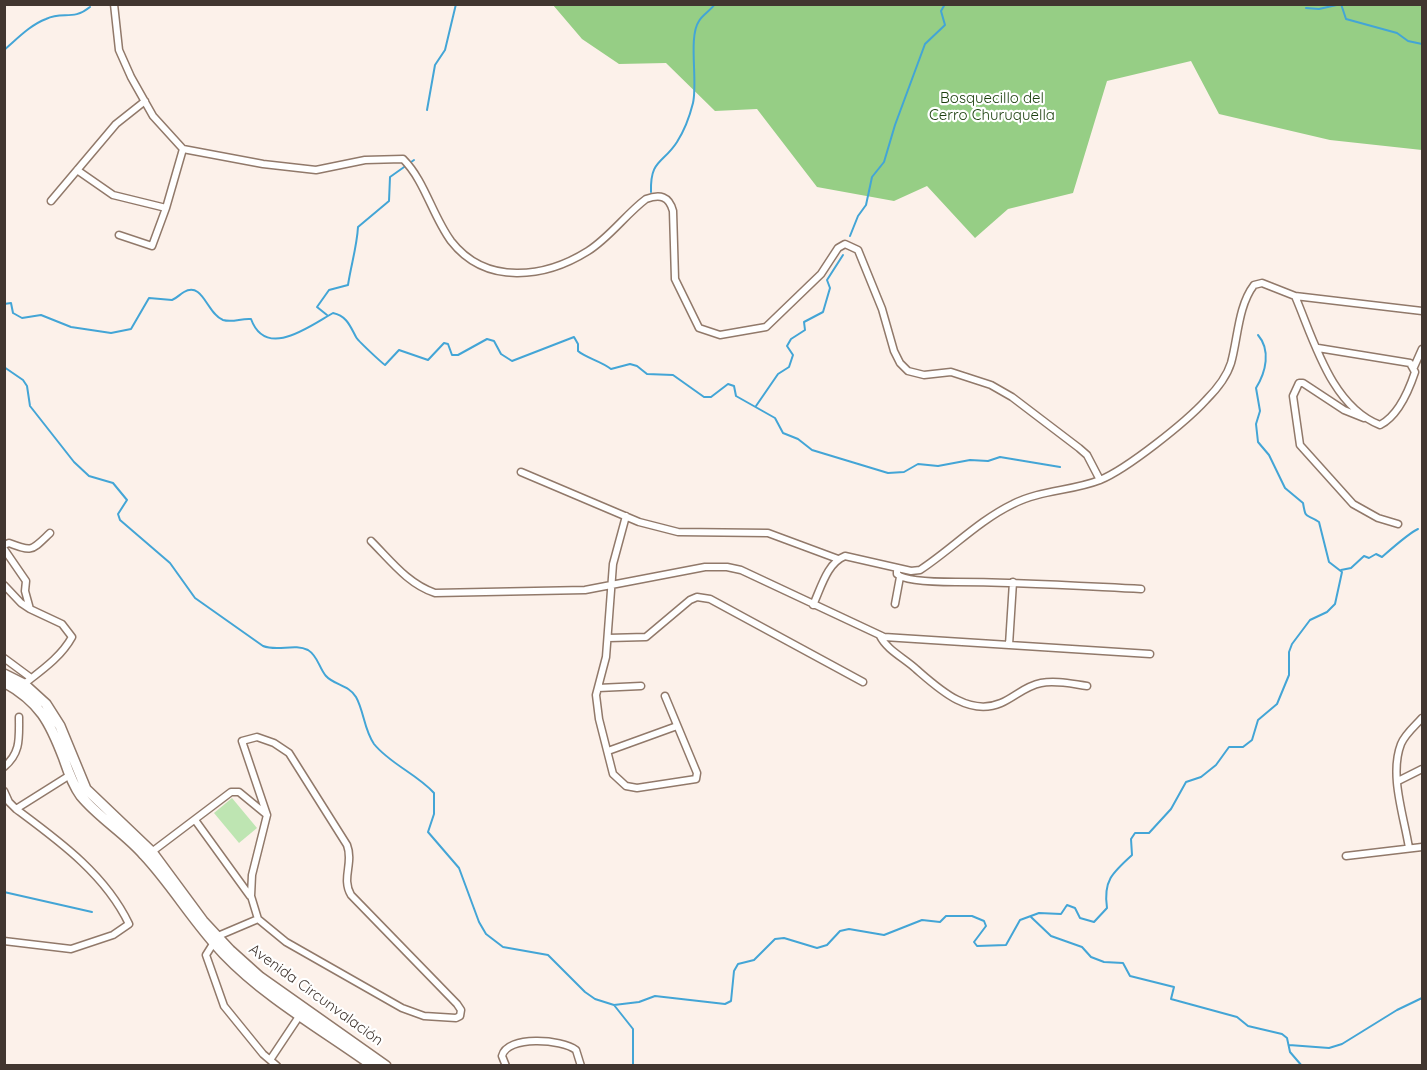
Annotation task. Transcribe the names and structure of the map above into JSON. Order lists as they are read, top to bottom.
{
  "streets": {
    "main road": ["Avenida Circunvalación"]
  },
  "parks": ["Bosquecillo del Cerro Churuquella"]
}
